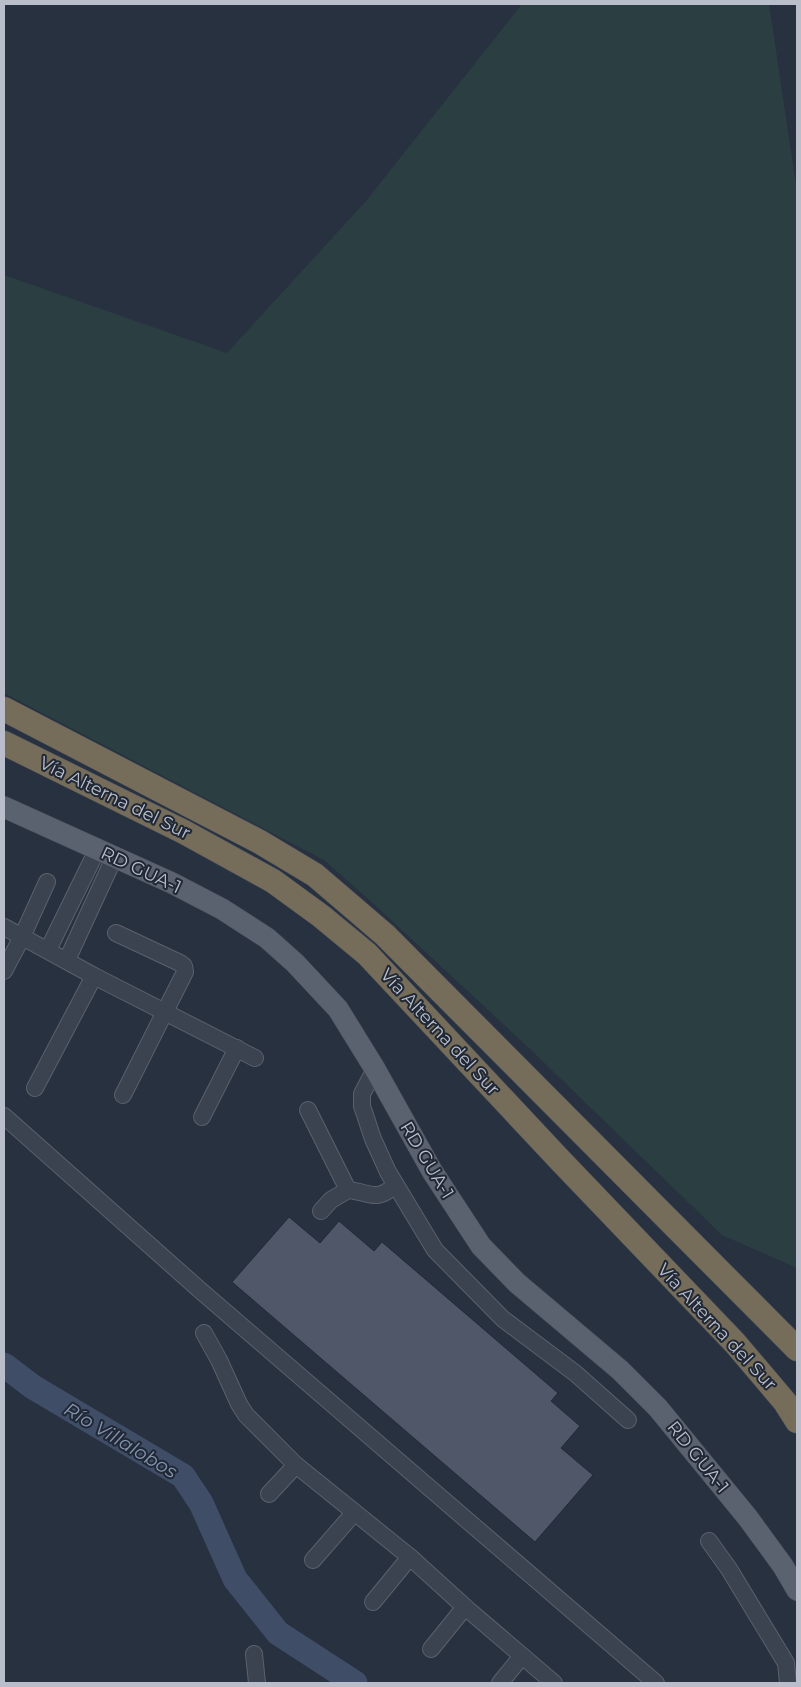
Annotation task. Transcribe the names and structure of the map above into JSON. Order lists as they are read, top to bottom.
{
  "streets": {
    "highway": ["Vía Alterna del Sur"],
    "main road": ["RD GUA-1"]
  },
  "water": ["Río Villalobos"]
}
